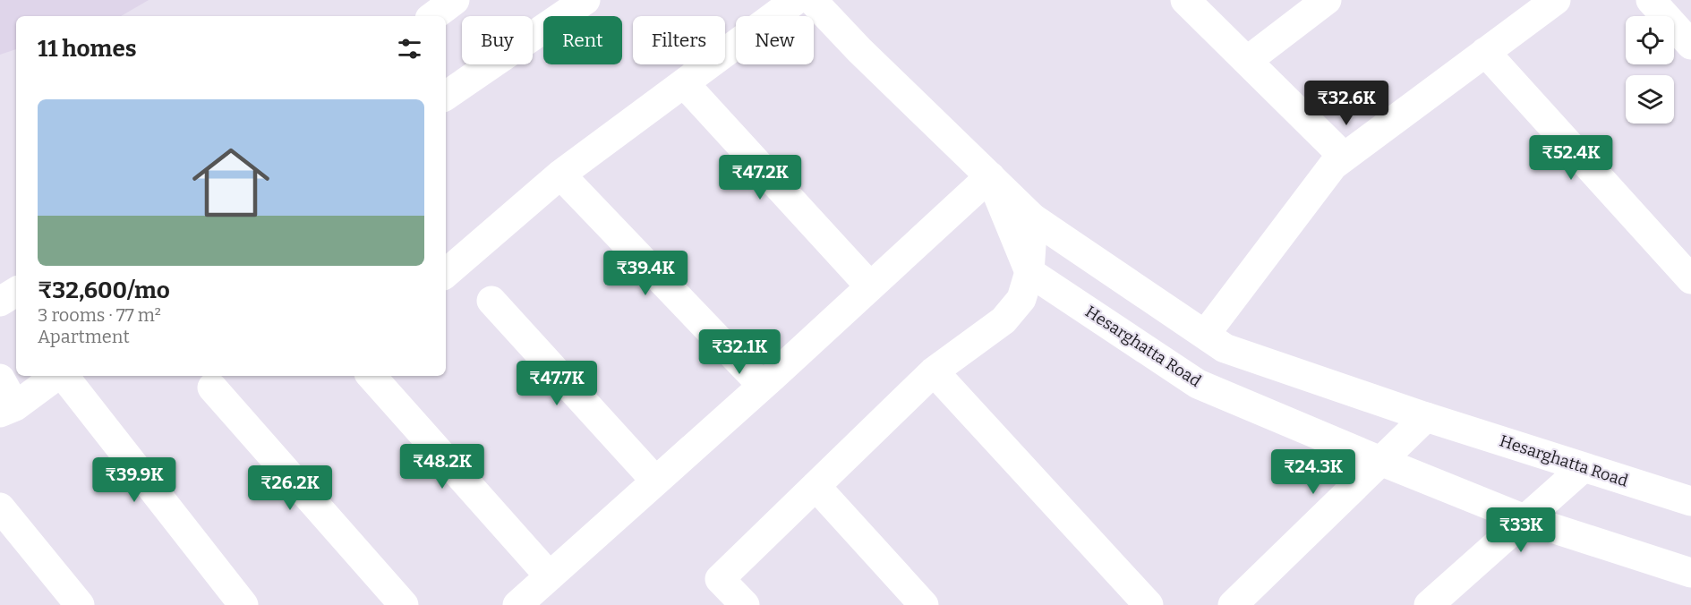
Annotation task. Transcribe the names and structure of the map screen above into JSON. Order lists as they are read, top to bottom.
{
  "streets": {
    "street": ["Hesarghatta Road"]
  },
  "page": {
    "chip": [
      "Buy",
      "Rent",
      "Filters",
      "New"
    ],
    "heading": "11 homes",
    "price": [
      "₹32.6K",
      "₹52.4K",
      "₹47.2K",
      "₹39.4K",
      "₹32.1K",
      "₹47.7K",
      "₹48.2K",
      "₹24.3K",
      "₹39.9K",
      "₹26.2K",
      "₹33K"
    ],
    "list": [
      {
        "name": "₹32,600/mo",
        "note": "3 rooms · 77 m² · Apartment"
      }
    ]
  }
}
